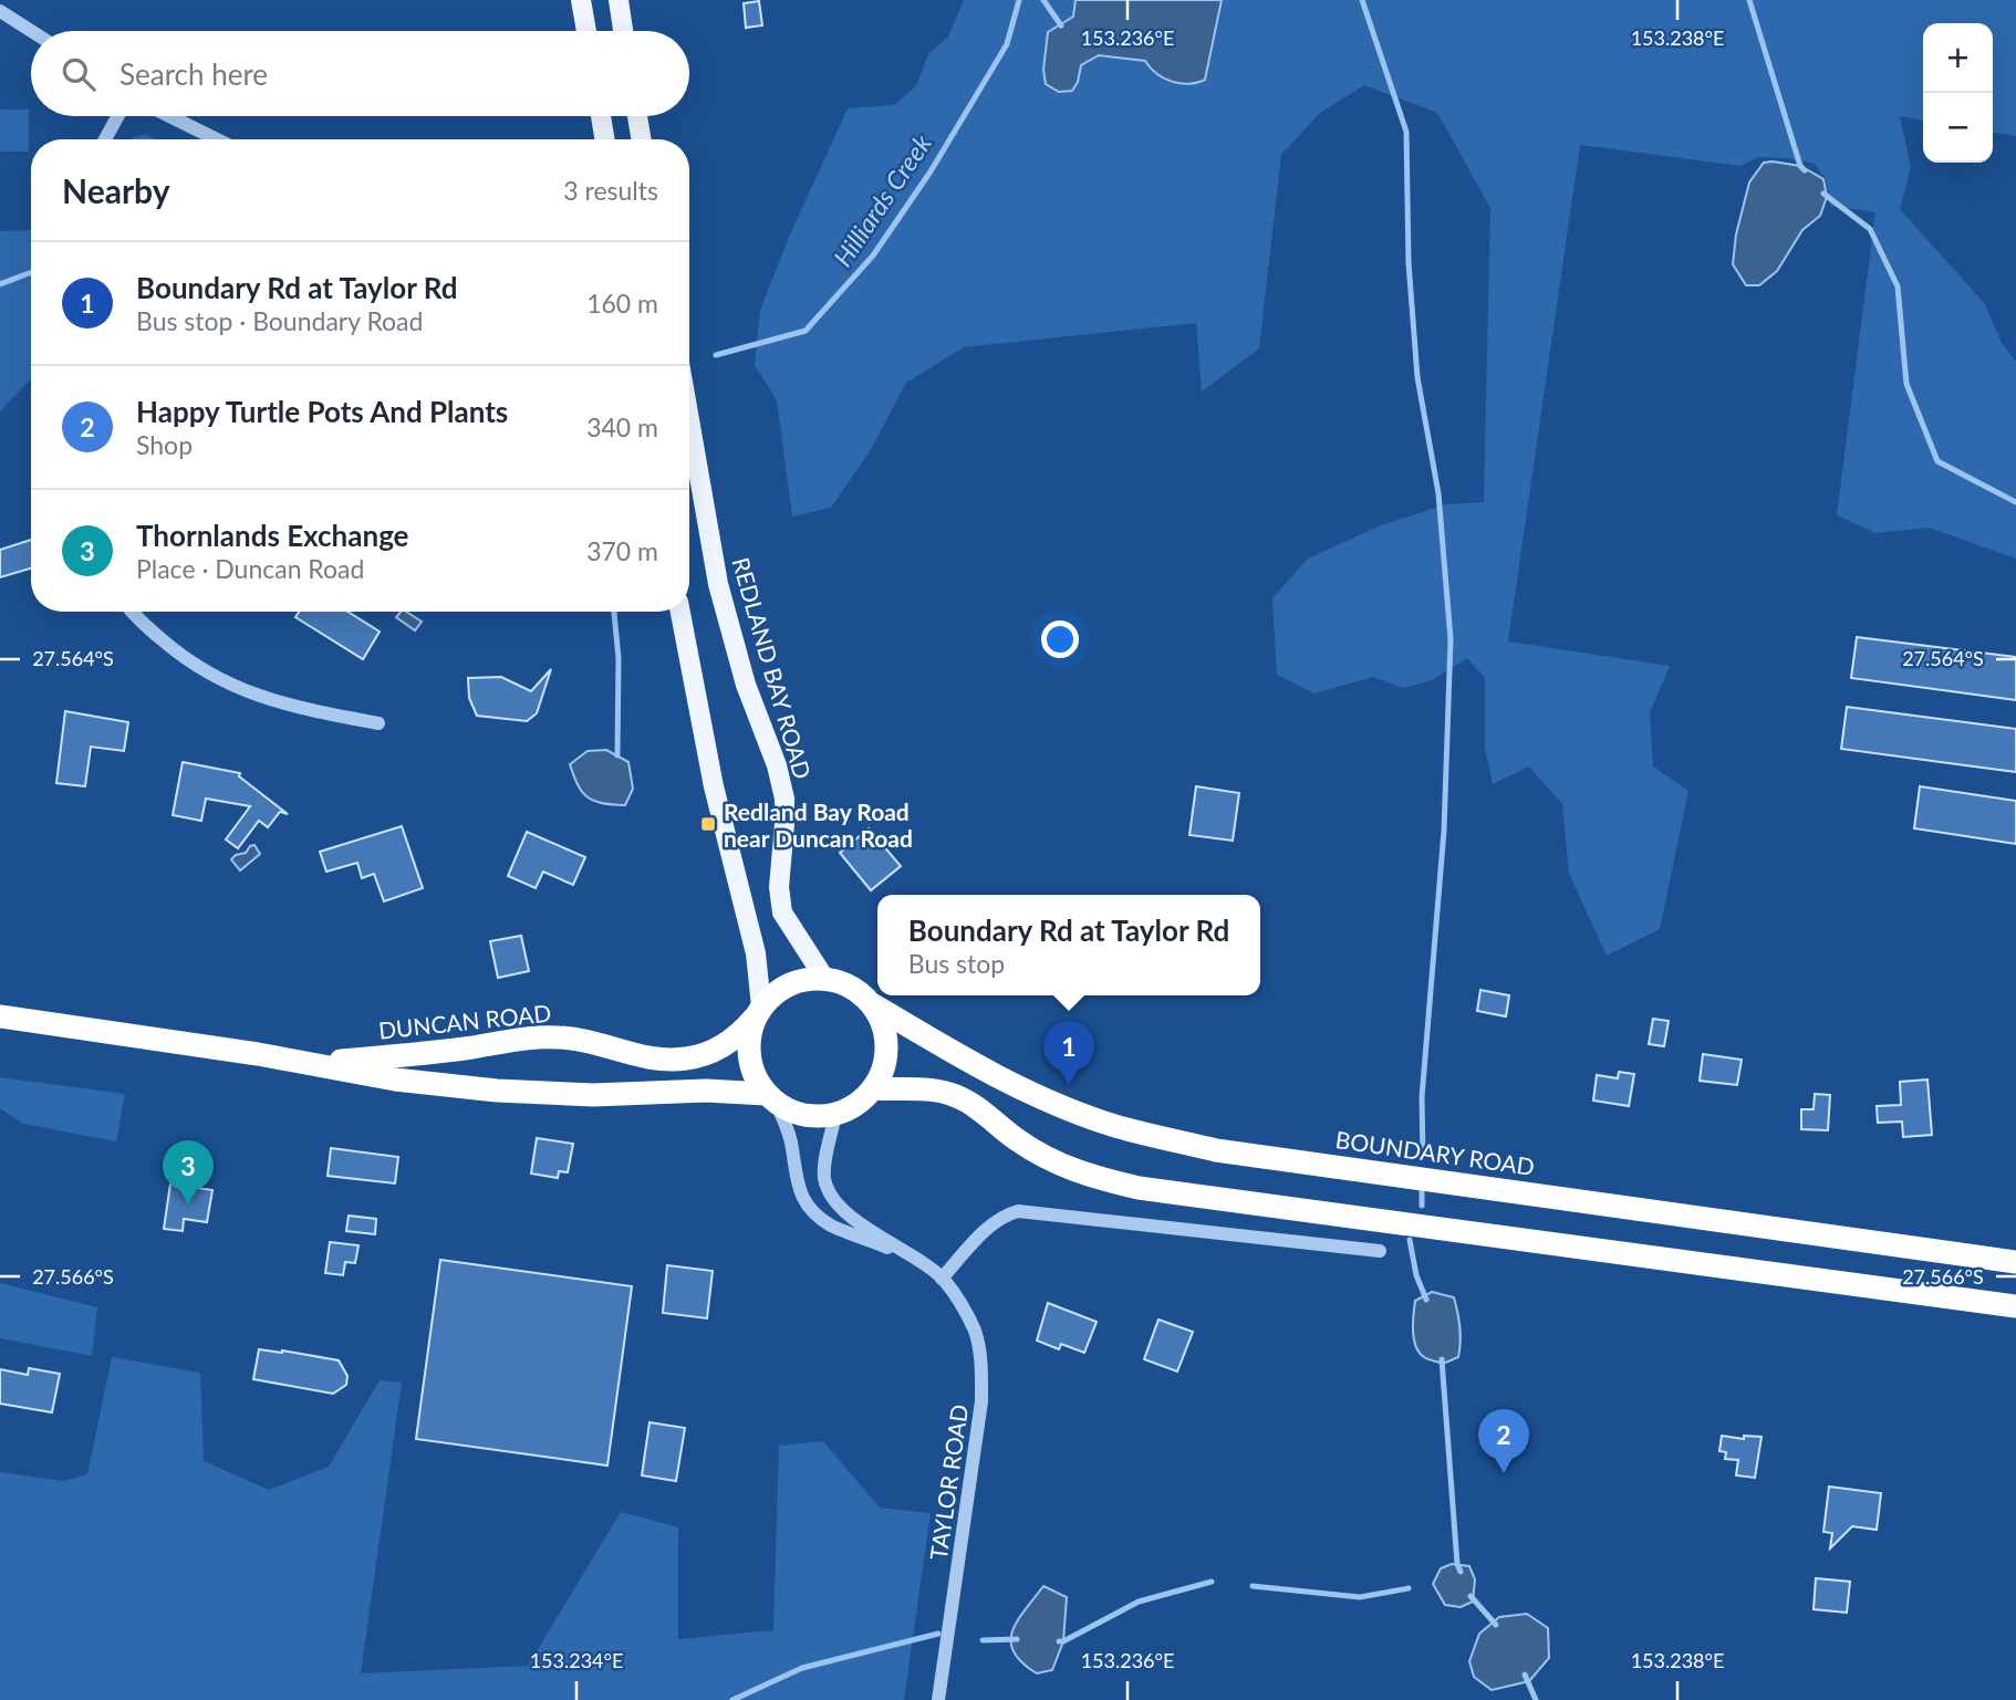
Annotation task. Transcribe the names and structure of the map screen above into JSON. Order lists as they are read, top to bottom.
{
  "streets": {
    "highway": ["DUNCAN ROAD", "BOUNDARY ROAD"],
    "main road": ["REDLAND BAY ROAD"],
    "street": ["TAYLOR ROAD"]
  },
  "crossings": [
    ["REDLAND BAY ROAD", "DUNCAN ROAD"],
    ["REDLAND BAY ROAD", "BOUNDARY ROAD"],
    ["REDLAND BAY ROAD", "TAYLOR ROAD"],
    ["DUNCAN ROAD", "BOUNDARY ROAD"],
    ["DUNCAN ROAD", "TAYLOR ROAD"],
    ["BOUNDARY ROAD", "TAYLOR ROAD"]
  ],
  "water": ["Hilliards Creek"],
  "places": {
    "transit": ["Redland Bay Road near Duncan Road"]
  },
  "page": {
    "map_buttons": ["+", "−"],
    "search": "Search here",
    "heading": ["Nearby", "3 results"],
    "list": [
      {
        "mark": "1",
        "name": "Boundary Rd at Taylor Rd",
        "note": "Bus stop · Boundary Road",
        "value": "160 m"
      },
      {
        "mark": "2",
        "name": "Happy Turtle Pots And Plants",
        "note": "Shop",
        "value": "340 m"
      },
      {
        "mark": "3",
        "name": "Thornlands Exchange",
        "note": "Place · Duncan Road",
        "value": "370 m"
      }
    ],
    "popup": ["Boundary Rd at Taylor Rd", "Bus stop"],
    "pins": ["1", "3", "2"]
  },
  "coordinates": [
    "153.236°E",
    "153.238°E",
    "27.564°S",
    "27.566°S",
    "153.234°E"
  ]
}
